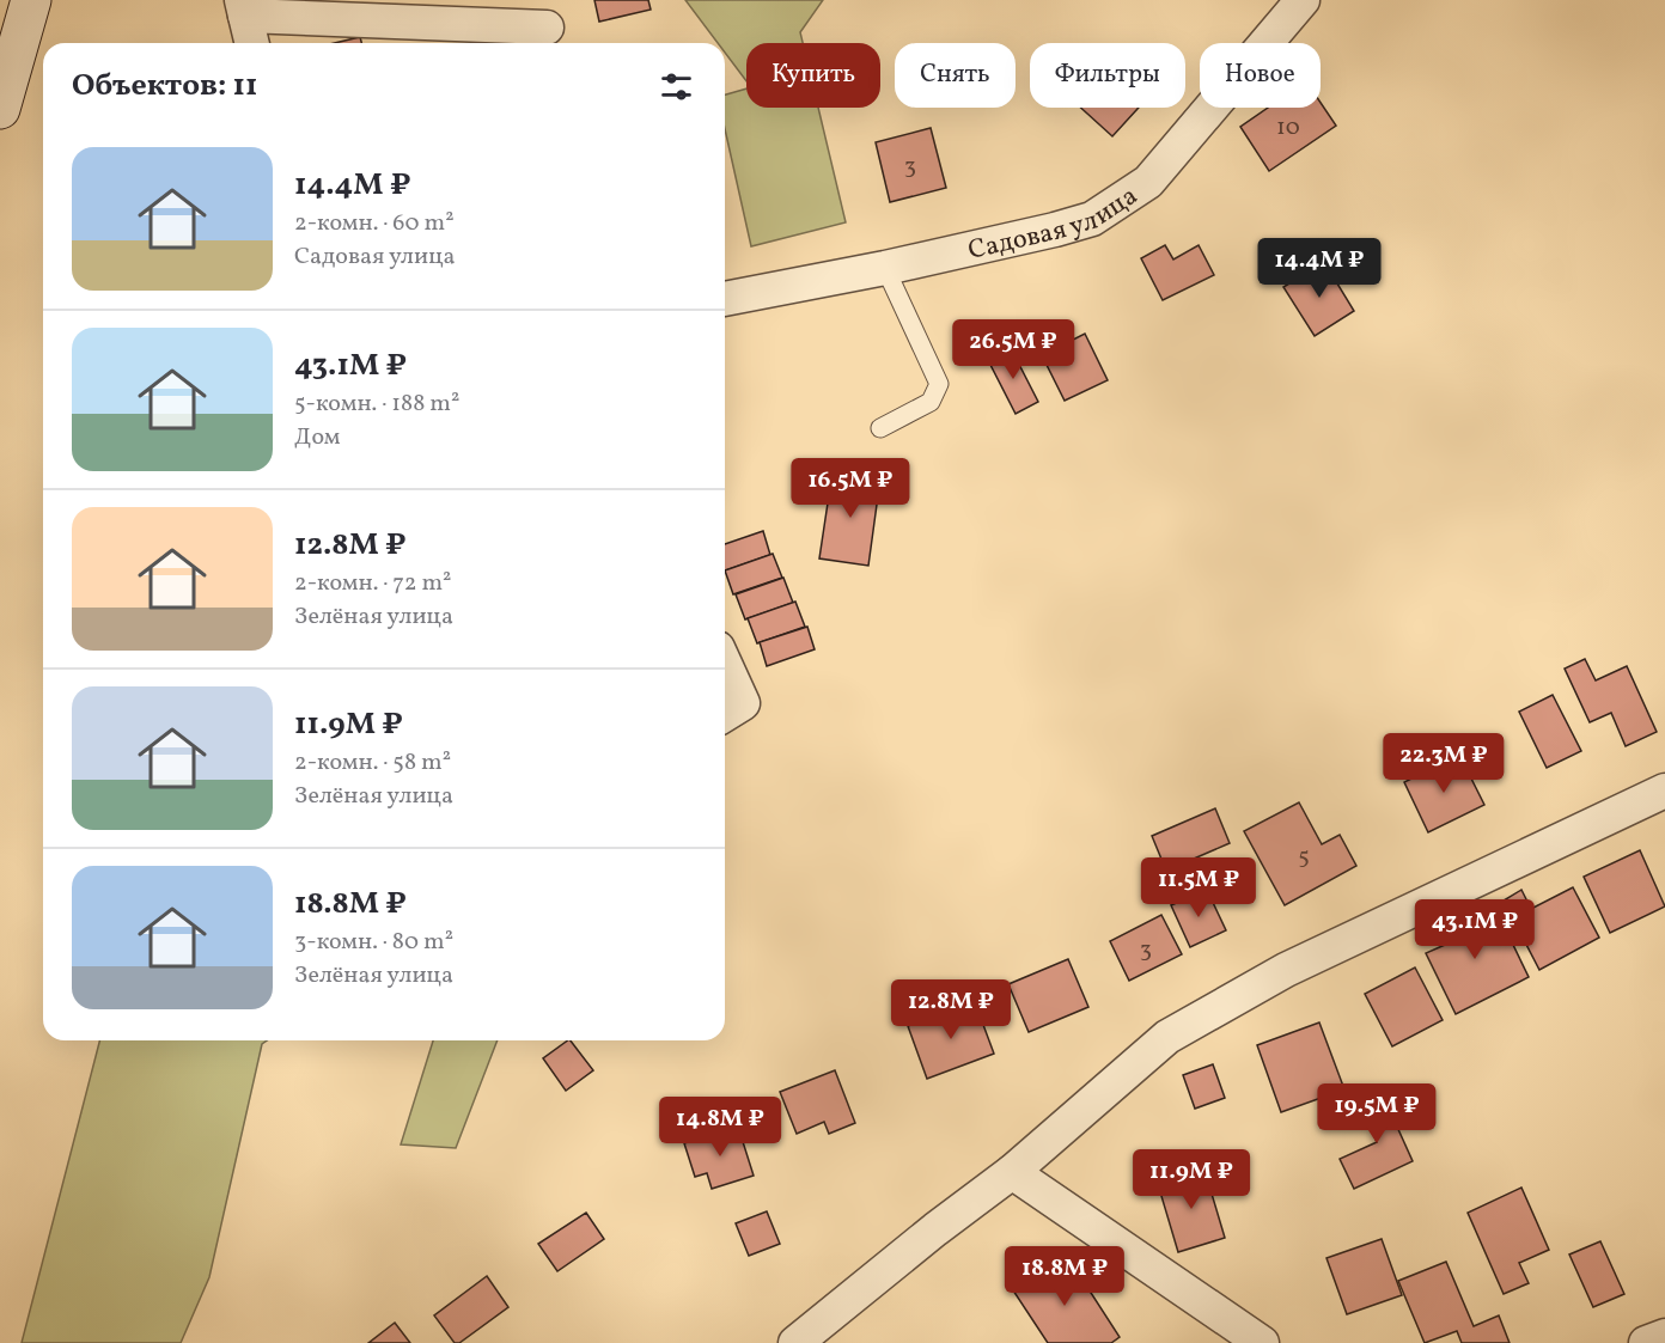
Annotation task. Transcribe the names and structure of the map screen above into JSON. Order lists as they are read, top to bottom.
{
  "streets": {
    "street": ["Садовая улица"]
  },
  "house_numbers": [
    "10",
    "3",
    "5",
    "3"
  ],
  "page": {
    "chip": [
      "Купить",
      "Снять",
      "Фильтры",
      "Новое"
    ],
    "heading": "Объектов: 11",
    "list": [
      {
        "name": "14.4M ₽",
        "note": "2-комн. · 60 m² · Садовая улица"
      },
      {
        "name": "43.1M ₽",
        "note": "5-комн. · 188 m² · Дом"
      },
      {
        "name": "12.8M ₽",
        "note": "2-комн. · 72 m² · Зелёная улица"
      },
      {
        "name": "11.9M ₽",
        "note": "2-комн. · 58 m² · Зелёная улица"
      },
      {
        "name": "18.8M ₽",
        "note": "3-комн. · 80 m² · Зелёная улица"
      }
    ],
    "price": [
      "14.4M ₽",
      "26.5M ₽",
      "16.5M ₽",
      "22.3M ₽",
      "11.5M ₽",
      "43.1M ₽",
      "12.8M ₽",
      "19.5M ₽",
      "14.8M ₽",
      "11.9M ₽",
      "18.8M ₽"
    ]
  }
}
